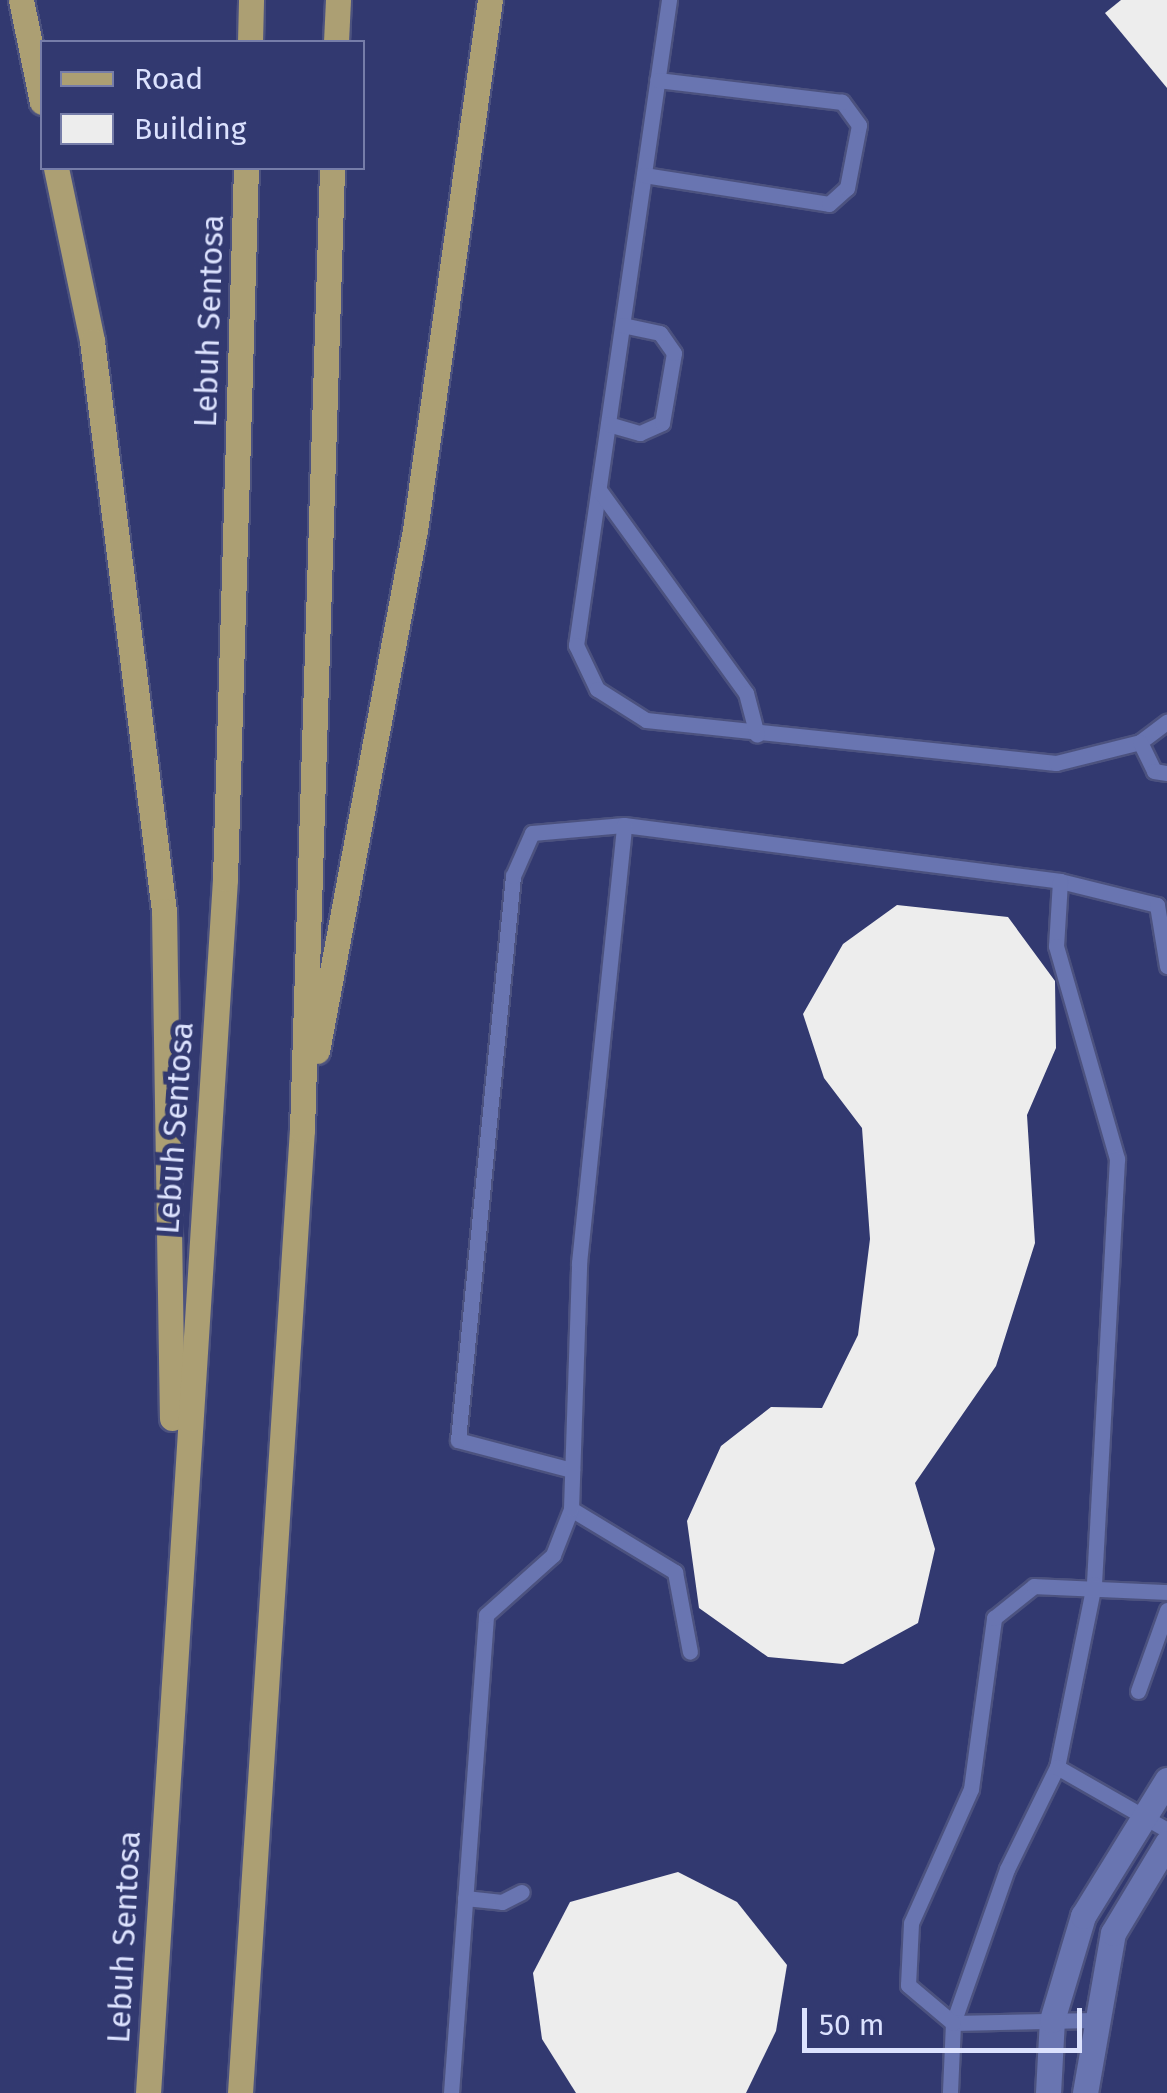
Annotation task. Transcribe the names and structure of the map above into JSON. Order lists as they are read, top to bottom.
{
  "streets": {
    "main road": ["Lebuh Sentosa"]
  },
  "legend": ["Road", "Building"],
  "scale_bar": "50 m"
}
